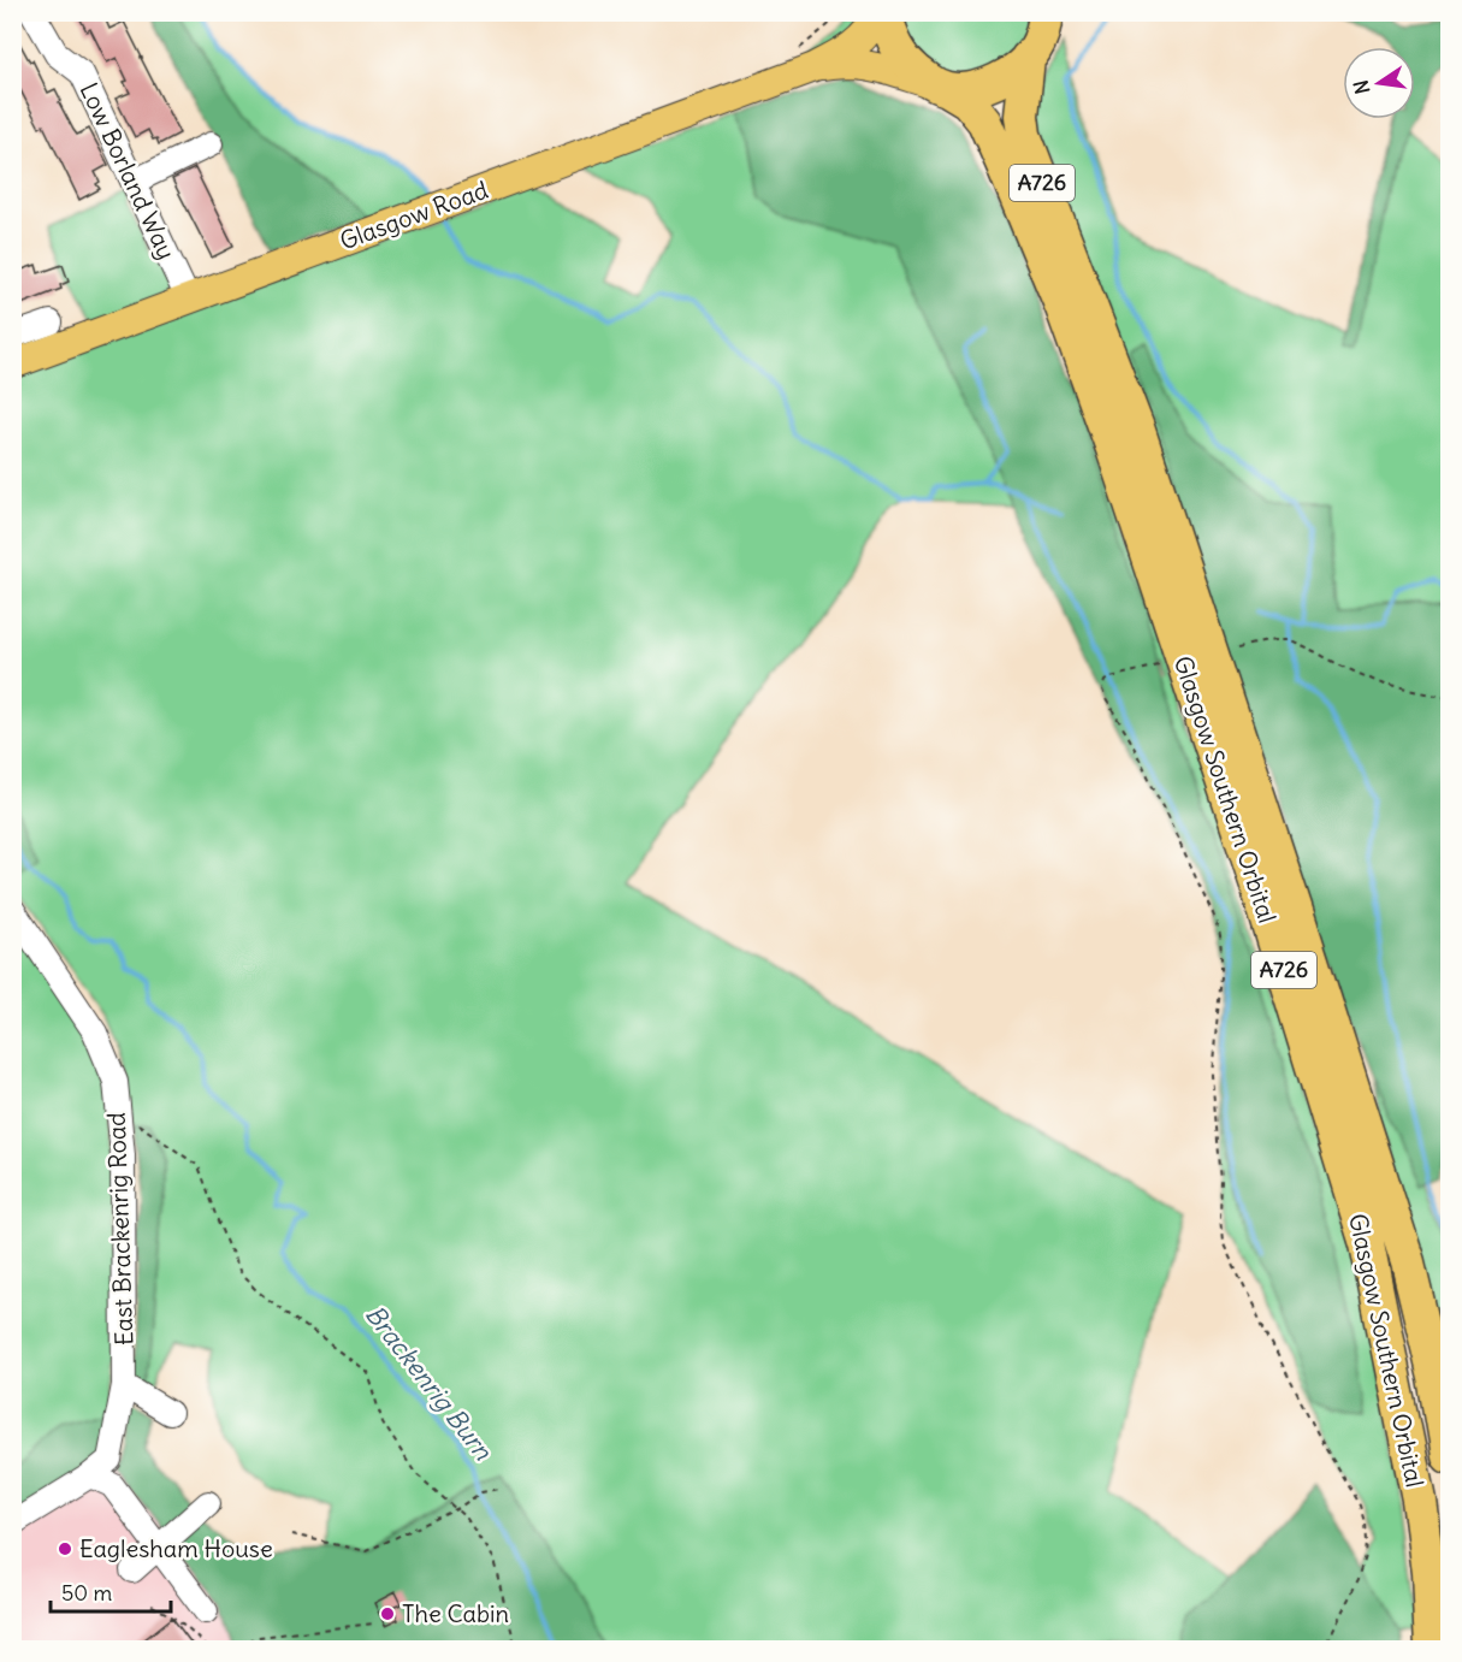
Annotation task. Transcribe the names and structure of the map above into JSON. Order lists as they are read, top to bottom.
{
  "streets": {
    "highway": ["A726", "Glasgow Southern Orbital"],
    "main road": ["Glasgow Road"],
    "street": ["Low Borland Way", "East Brackenrig Road"]
  },
  "crossings": [
    ["Low Borland Way", "Glasgow Road"],
    ["A726", "Glasgow Road"],
    ["A726", "Glasgow Southern Orbital"],
    ["Glasgow Road", "Glasgow Southern Orbital"]
  ],
  "water": ["Brackenrig Burn"],
  "places": ["Eaglesham House", "The Cabin"],
  "scale_bar": "50 m",
  "north": "left"
}
